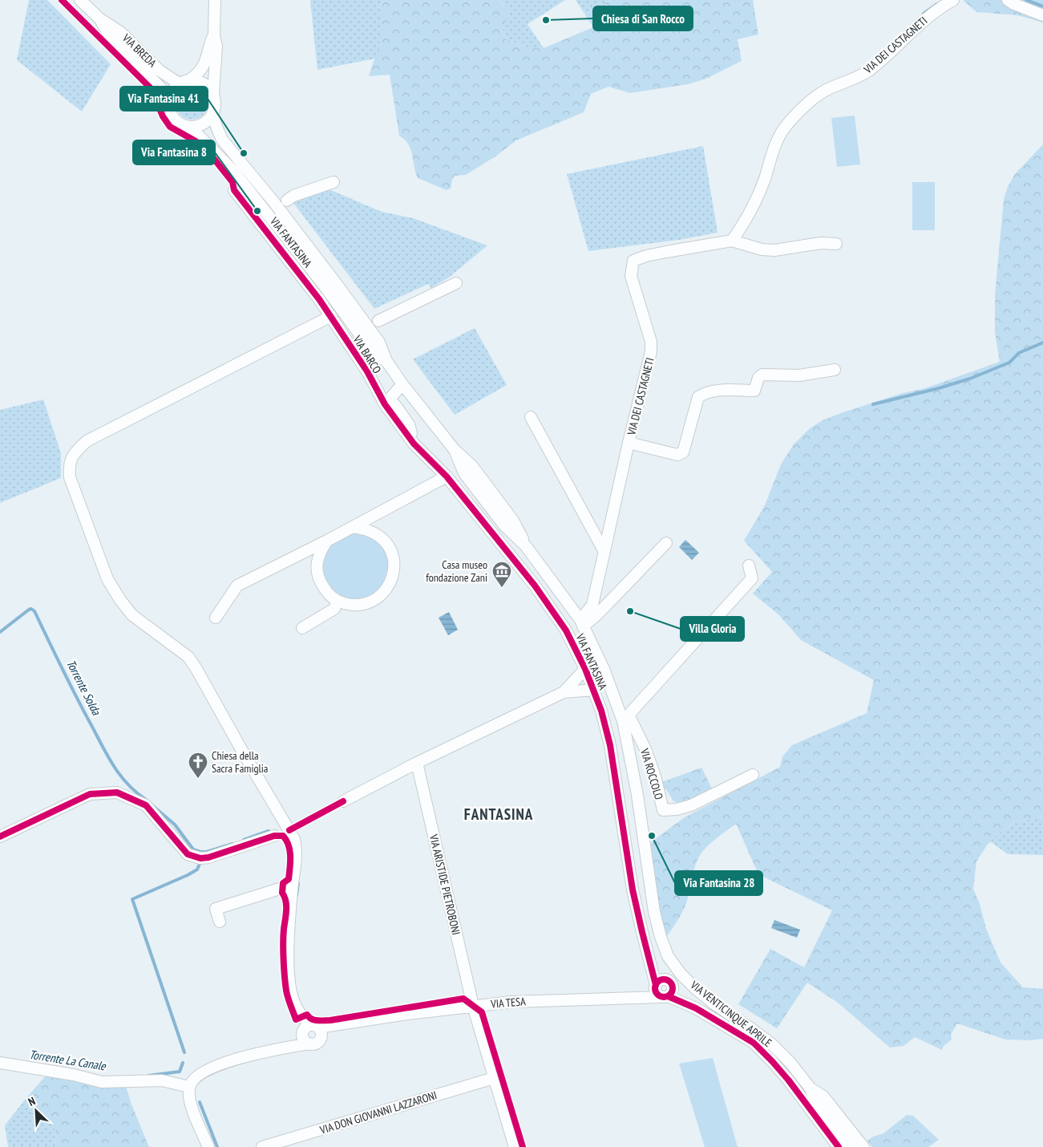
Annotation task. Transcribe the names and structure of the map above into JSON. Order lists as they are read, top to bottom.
{
  "streets": {
    "street": [
      "VIA DEI CASTAGNETI",
      "VIA BREDA",
      "VIA FANTASINA",
      "VIA BARCO",
      "VIA ROCCOLO",
      "VIA ARISTIDE PIETROBONI",
      "VIA TESA",
      "VIA VENTICINQUE APRILE",
      "VIA DON GIOVANNI LAZZARONI"
    ]
  },
  "crossings": [
    ["VIA DEI CASTAGNETI", "VIA FANTASINA"],
    ["VIA BREDA", "VIA FANTASINA"],
    ["VIA FANTASINA", "VIA BARCO"],
    ["VIA FANTASINA", "VIA ROCCOLO"],
    ["VIA FANTASINA", "VIA TESA"],
    ["VIA FANTASINA", "VIA VENTICINQUE APRILE"],
    ["VIA ROCCOLO", "VIA VENTICINQUE APRILE"],
    ["VIA ARISTIDE PIETROBONI", "VIA TESA"],
    ["VIA ARISTIDE PIETROBONI", "VIA DON GIOVANNI LAZZARONI"],
    ["VIA TESA", "VIA VENTICINQUE APRILE"]
  ],
  "districts": ["FANTASINA"],
  "water": ["Torrente Solda", "Torrente La Canale"],
  "places": {
    "other": [
      "Chiesa di San Rocco",
      "Via Fantasina 41",
      "Via Fantasina 8",
      "Villa Gloria",
      "Via Fantasina 28"
    ],
    "museum": ["Casa museo fondazione Zani"],
    "church": ["Chiesa della Sacra Famiglia"]
  },
  "north": "top left"
}
